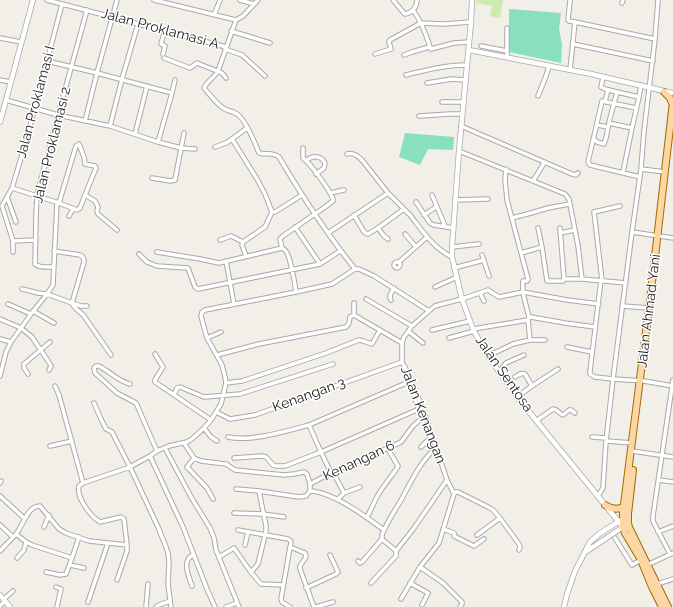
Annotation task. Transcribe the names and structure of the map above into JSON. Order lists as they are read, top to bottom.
{
  "streets": {
    "main road": ["Jalan Ahmad Yani"],
    "street": [
      "Jalan Proklamasi A",
      "Jalan Proklamasi I",
      "Jalan Proklamasi 2",
      "Jalan Sentosa",
      "Kenangan 3",
      "Jalan Kenangan",
      "Kenangan 6"
    ]
  },
  "crossings": [
    ["Jalan Proklamasi A", "Jalan Proklamasi I"],
    ["Jalan Proklamasi A", "Jalan Proklamasi 2"],
    ["Jalan Ahmad Yani", "Jalan Sentosa"],
    ["Jalan Sentosa", "Jalan Kenangan"],
    ["Kenangan 3", "Jalan Kenangan"],
    ["Jalan Kenangan", "Kenangan 6"]
  ]
}
